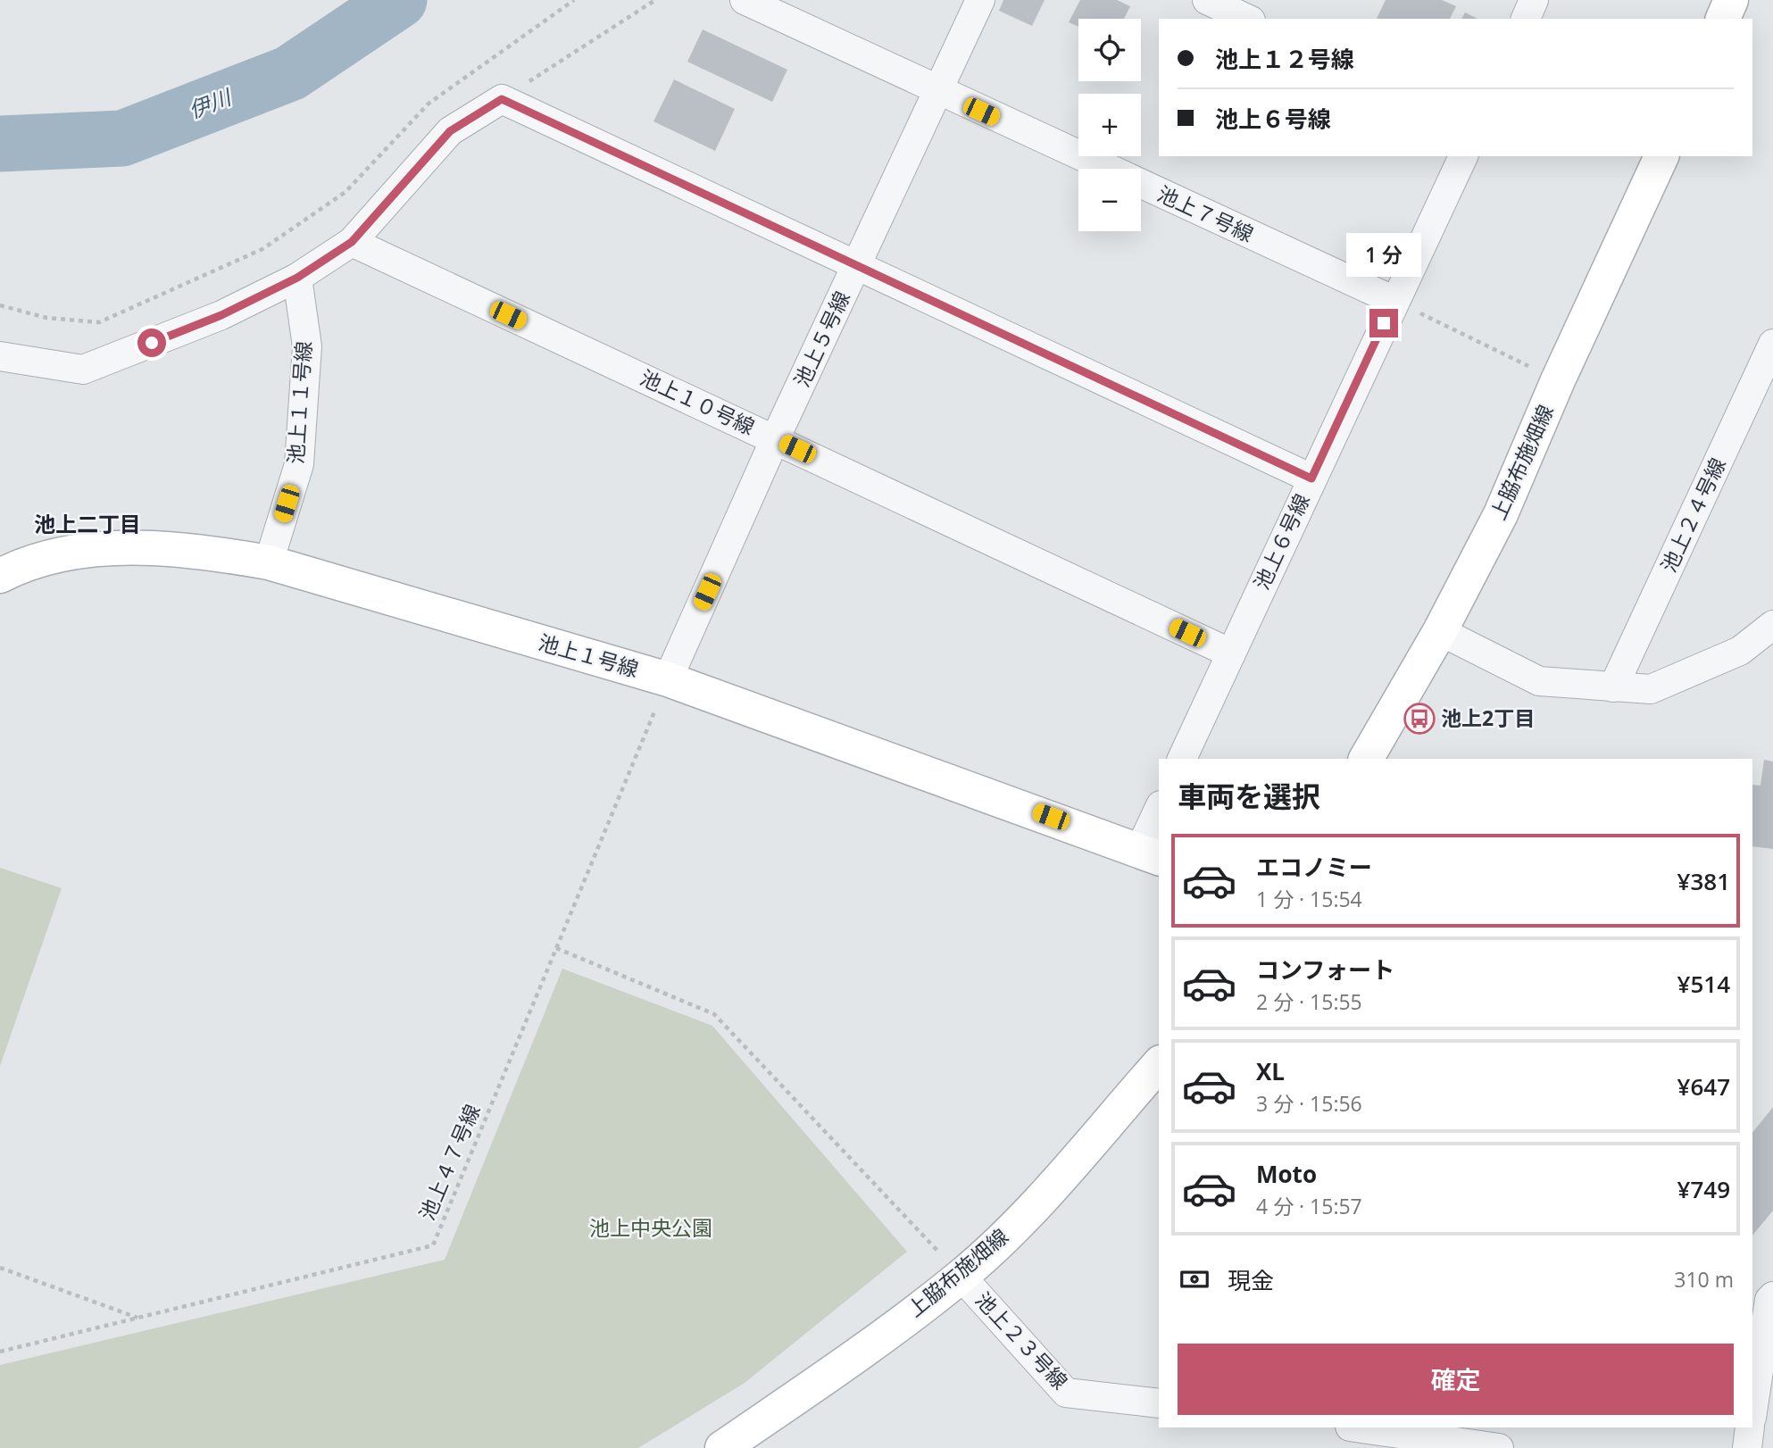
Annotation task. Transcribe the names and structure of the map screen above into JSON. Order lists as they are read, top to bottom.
{
  "streets": {
    "street": [
      "池上７号線",
      "池上５号線",
      "池上１１号線",
      "池上１０号線",
      "上脇布施畑線",
      "池上２４号線",
      "池上６号線",
      "池上１号線",
      "池上２３号線"
    ],
    "path": ["池上４７号線"]
  },
  "crossings": [
    ["池上７号線", "池上５号線"],
    ["池上７号線", "池上６号線"],
    ["池上５号線", "池上１０号線"],
    ["池上５号線", "池上１号線"],
    ["池上５号線", "池上４７号線"],
    ["池上１１号線", "池上１号線"],
    ["池上１０号線", "池上６号線"],
    ["上脇布施畑線", "池上２３号線"],
    ["池上１号線", "池上４７号線"]
  ],
  "districts": ["池上二丁目"],
  "water": ["伊川"],
  "parks": ["池上中央公園"],
  "places": {
    "bus stop": ["池上2丁目"]
  },
  "page": {
    "map_buttons": ["+", "−"],
    "banner": ["池上１２号線", "池上６号線"],
    "bubble": "1 分",
    "heading": "車両を選択",
    "list": [
      {
        "name": "エコノミー",
        "note": "1 分 · 15:54",
        "value": "¥381"
      },
      {
        "name": "コンフォート",
        "note": "2 分 · 15:55",
        "value": "¥514"
      },
      {
        "name": "XL",
        "note": "3 分 · 15:56",
        "value": "¥647"
      },
      {
        "name": "Moto",
        "note": "4 分 · 15:57",
        "value": "¥749"
      }
    ],
    "pay": ["現金", "310 m"],
    "buttons": "確定"
  }
}
